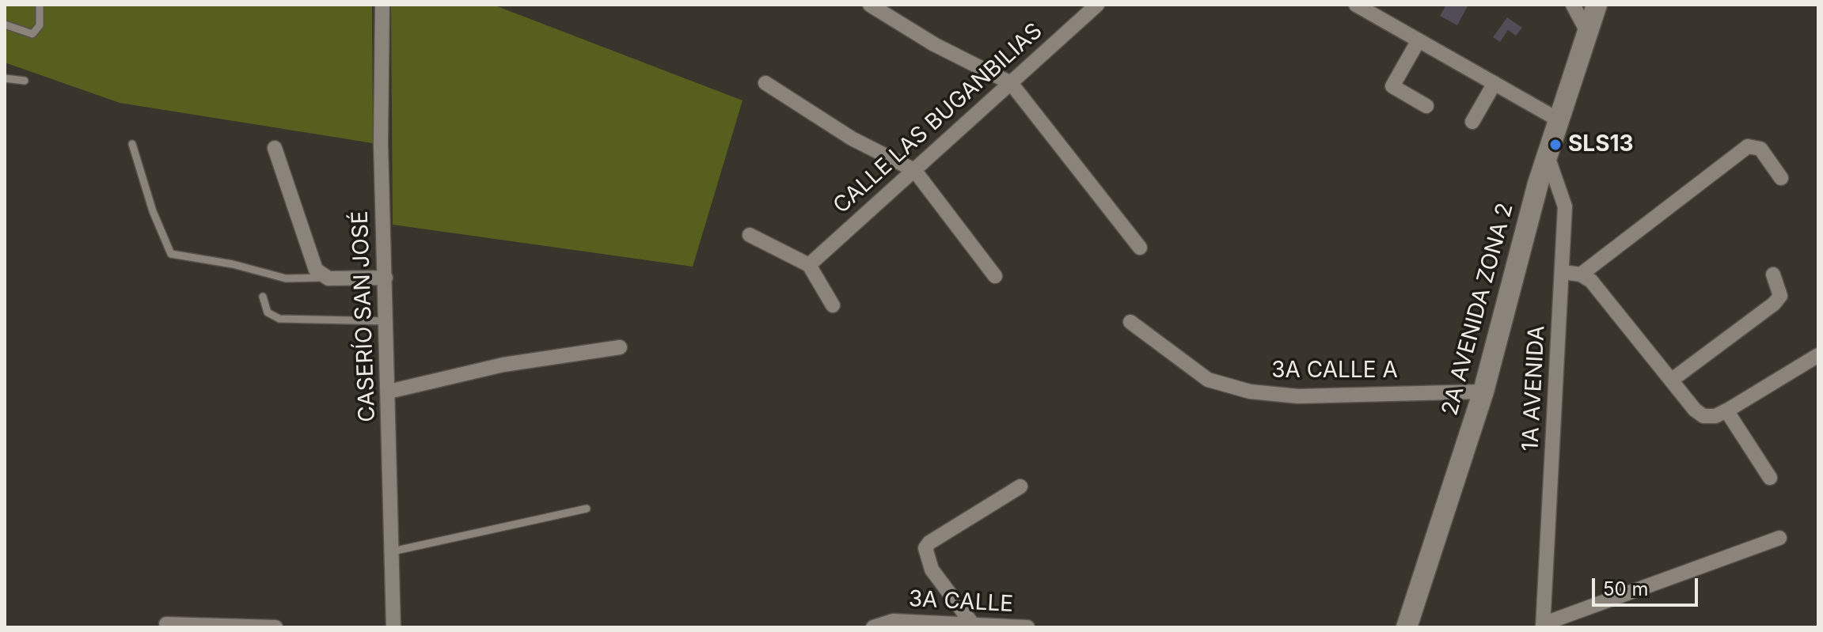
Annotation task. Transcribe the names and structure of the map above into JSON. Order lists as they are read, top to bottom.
{
  "streets": {
    "street": [
      "CALLE LAS BUGANBILIAS",
      "2A AVENIDA ZONA 2",
      "CASERÍO SAN JOSÉ",
      "3A CALLE A",
      "1A AVENIDA",
      "3A CALLE"
    ]
  },
  "crossings": [
    ["2A AVENIDA ZONA 2", "3A CALLE A"],
    ["2A AVENIDA ZONA 2", "1A AVENIDA"]
  ],
  "places": ["SLS13"],
  "scale_bar": "50 m"
}
